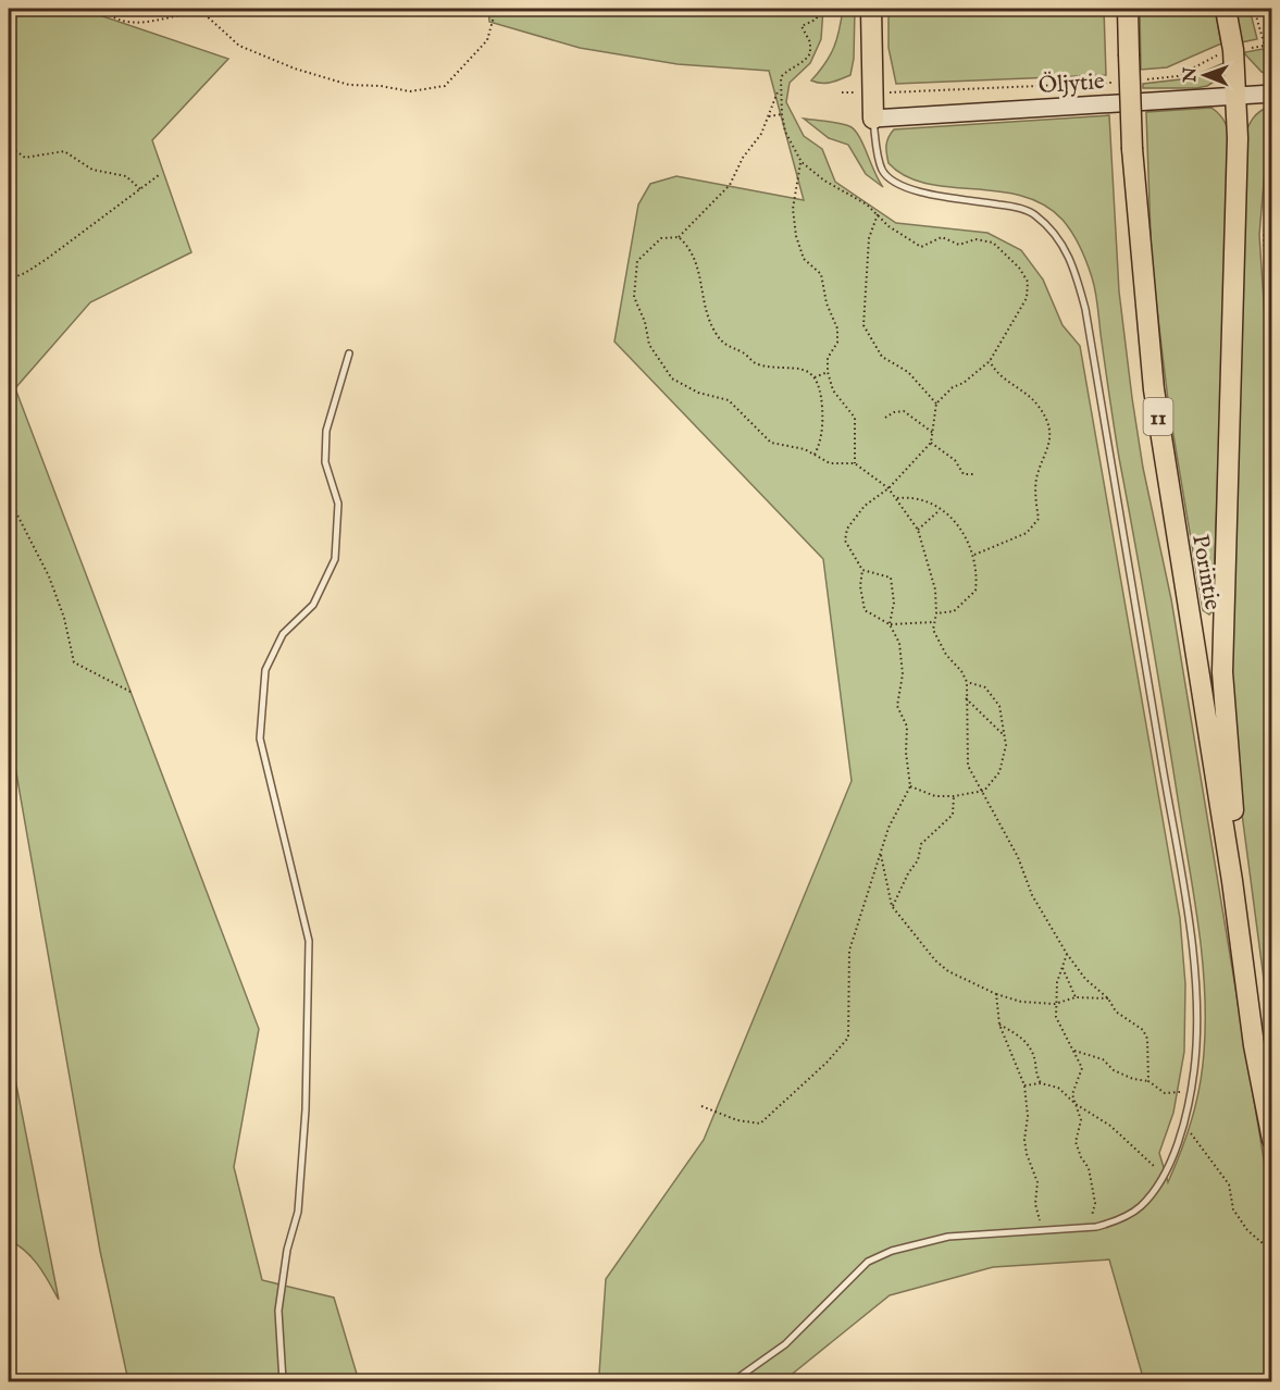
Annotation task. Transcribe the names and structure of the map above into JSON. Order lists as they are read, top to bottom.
{
  "streets": {
    "highway": ["11", "Porintie"],
    "main road": ["Öljytie"]
  },
  "north": "left"
}
